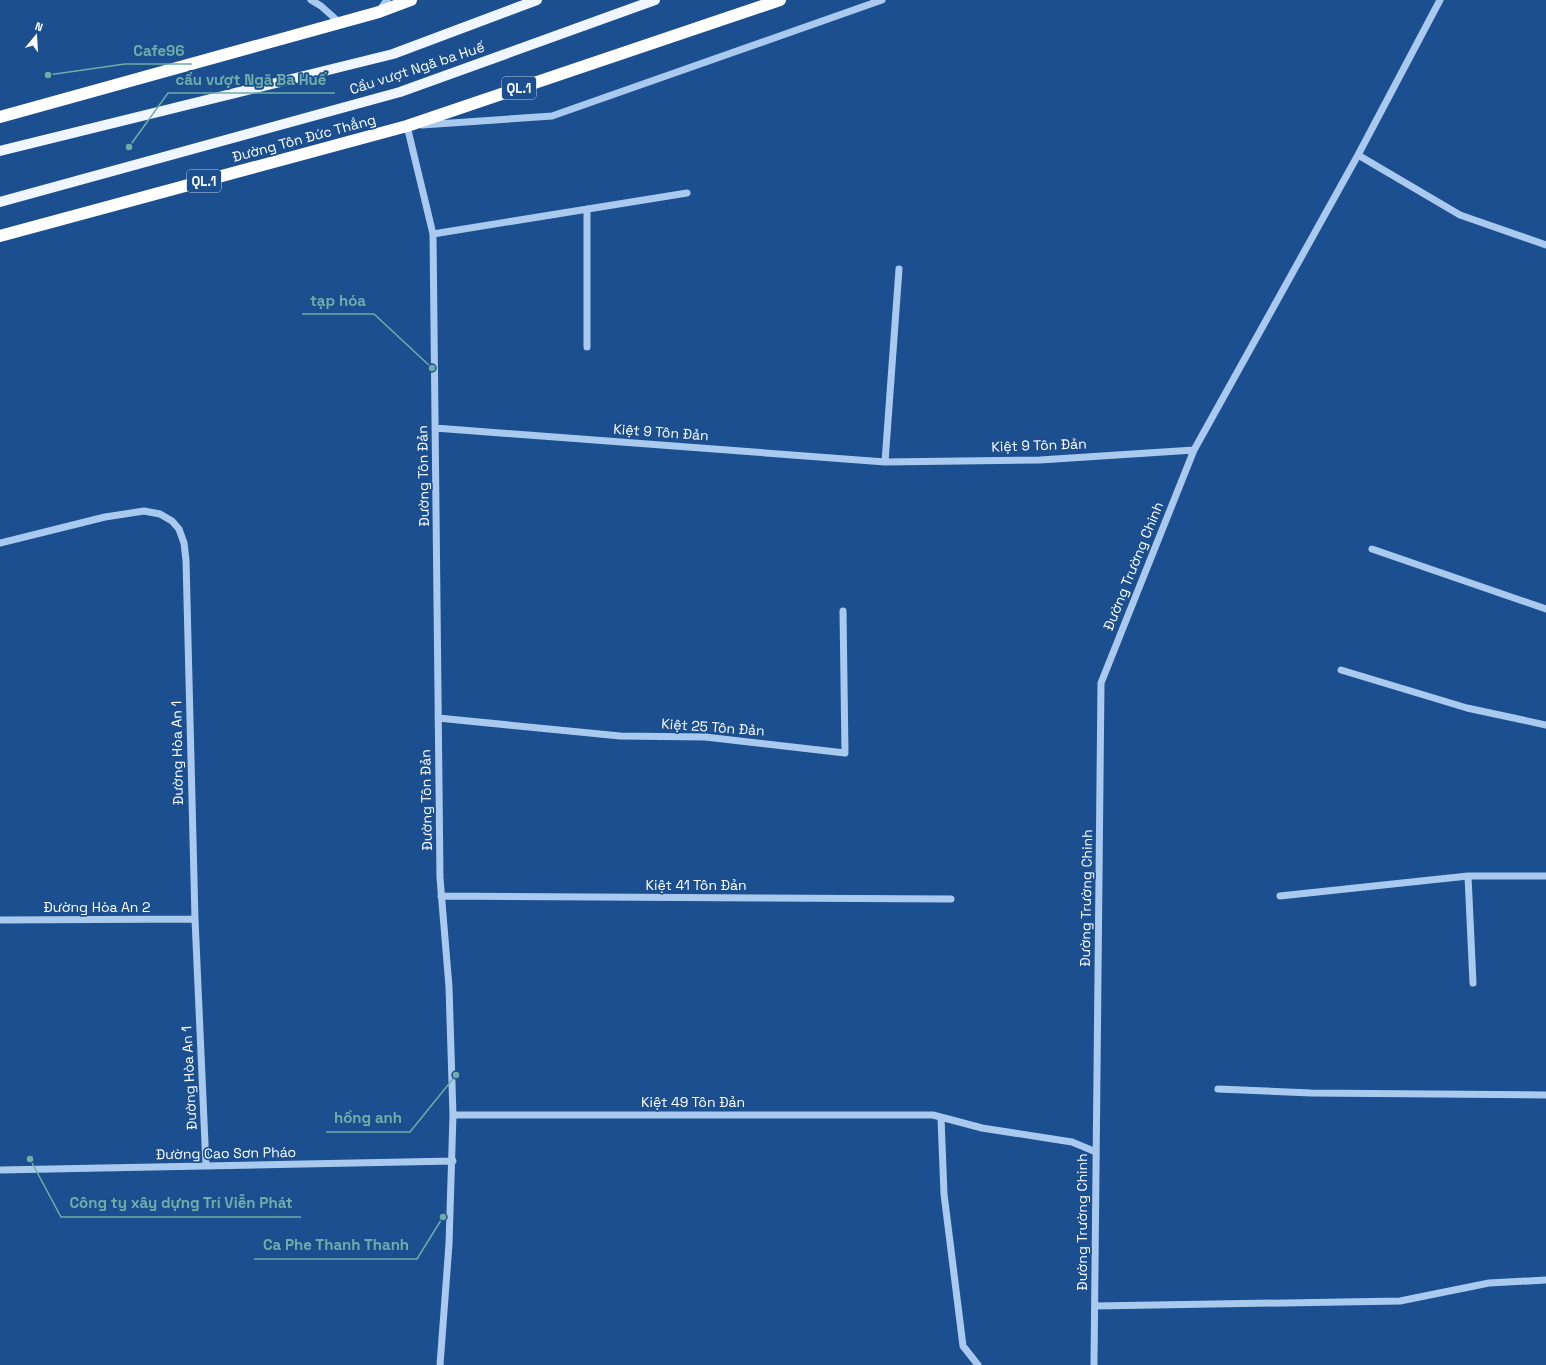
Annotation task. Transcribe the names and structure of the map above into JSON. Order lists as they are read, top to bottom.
{
  "streets": {
    "highway": ["QL.1", "Đường Tôn Đức Thắng"],
    "main road": ["Cầu vượt Ngã ba Huế"],
    "street": [
      "Kiệt 9 Tôn Đản",
      "Đường Tôn Đản",
      "Đường Trường Chinh",
      "Kiệt 25 Tôn Đản",
      "Đường Hòa An 1",
      "Kiệt 41 Tôn Đản",
      "Đường Hòa An 2",
      "Kiệt 49 Tôn Đản",
      "Đường Cao Sơn Pháo"
    ]
  },
  "crossings": [
    ["QL.1", "Đường Tôn Đức Thắng"],
    ["QL.1", "Đường Tôn Đản"],
    ["Đường Tôn Đức Thắng", "Đường Tôn Đản"],
    ["Kiệt 9 Tôn Đản", "Đường Tôn Đản"],
    ["Kiệt 9 Tôn Đản", "Đường Trường Chinh"],
    ["Đường Tôn Đản", "Kiệt 25 Tôn Đản"],
    ["Đường Tôn Đản", "Kiệt 41 Tôn Đản"],
    ["Đường Tôn Đản", "Kiệt 49 Tôn Đản"],
    ["Đường Tôn Đản", "Đường Cao Sơn Pháo"],
    ["Đường Trường Chinh", "Kiệt 49 Tôn Đản"],
    ["Đường Hòa An 1", "Đường Hòa An 2"],
    ["Đường Hòa An 1", "Đường Cao Sơn Pháo"]
  ],
  "places": [
    "Cafe96",
    "cầu vượt Ngã Ba Huế",
    "tạp hóa",
    "hồng anh",
    "Công ty xây dựng Trí Viễn Phát",
    "Ca Phe Thanh Thanh"
  ],
  "north": "top"
}
